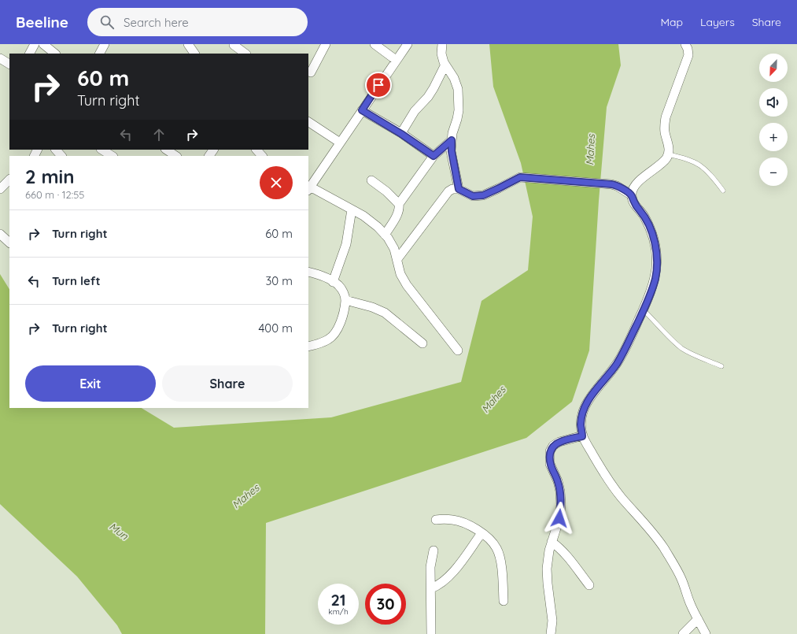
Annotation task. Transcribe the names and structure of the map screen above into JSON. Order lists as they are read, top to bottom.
{
  "water": ["Mahes", "Mun"],
  "north": "bottom left",
  "page": {
    "header": "Beeline",
    "search": "Search here",
    "nav": ["Map", "Layers", "Share"],
    "map_buttons": ["+", "−"],
    "turn": ["60 m", "Turn right"],
    "heading": ["2 min", "660 m · 12:55"],
    "list": [
      {
        "name": "Turn right",
        "value": "60 m"
      },
      {
        "name": "Turn left",
        "value": "30 m"
      },
      {
        "name": "Turn right",
        "value": "400 m"
      }
    ],
    "buttons": ["Exit", "Share"],
    "speed": "21 km/h",
    "limit": "30"
  }
}
